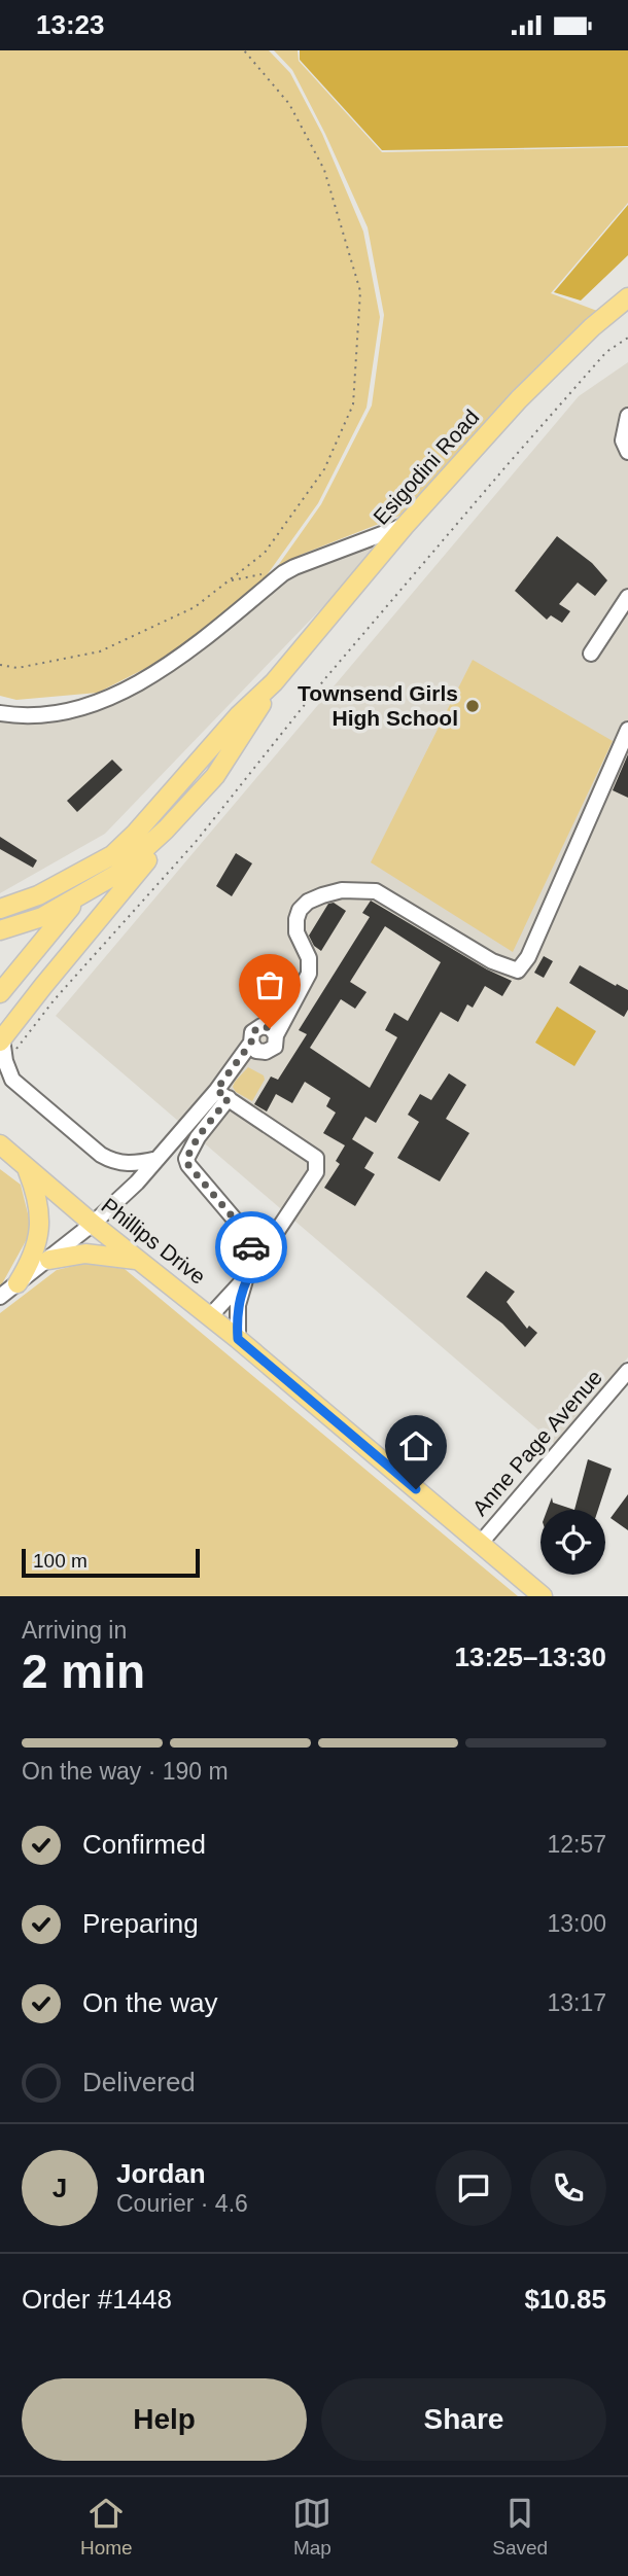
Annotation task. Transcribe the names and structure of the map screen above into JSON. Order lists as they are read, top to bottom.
{
  "streets": {
    "main road": ["Esigodini Road", "Phillips Drive"],
    "street": ["Anne Page Avenue"]
  },
  "crossings": [
    ["Phillips Drive", "Anne Page Avenue"]
  ],
  "places": ["Townsend Girls High School"],
  "scale_bar": "100 m",
  "page": {
    "status": "13:23",
    "scale": "100 m",
    "heading": ["2 min", "Arriving in", "13:25–13:30"],
    "panel": [
      "Jordan",
      "Courier · 4.6",
      "Order #1448",
      "$10.85"
    ],
    "bar": "On the way · 190 m",
    "list": [
      ["Confirmed", "12:57"],
      ["Preparing", "13:00"],
      ["On the way", "13:17"],
      "Delivered"
    ],
    "round": "J",
    "buttons": ["Help", "Share"],
    "tabs": ["Home", "Map", "Saved"]
  }
}
